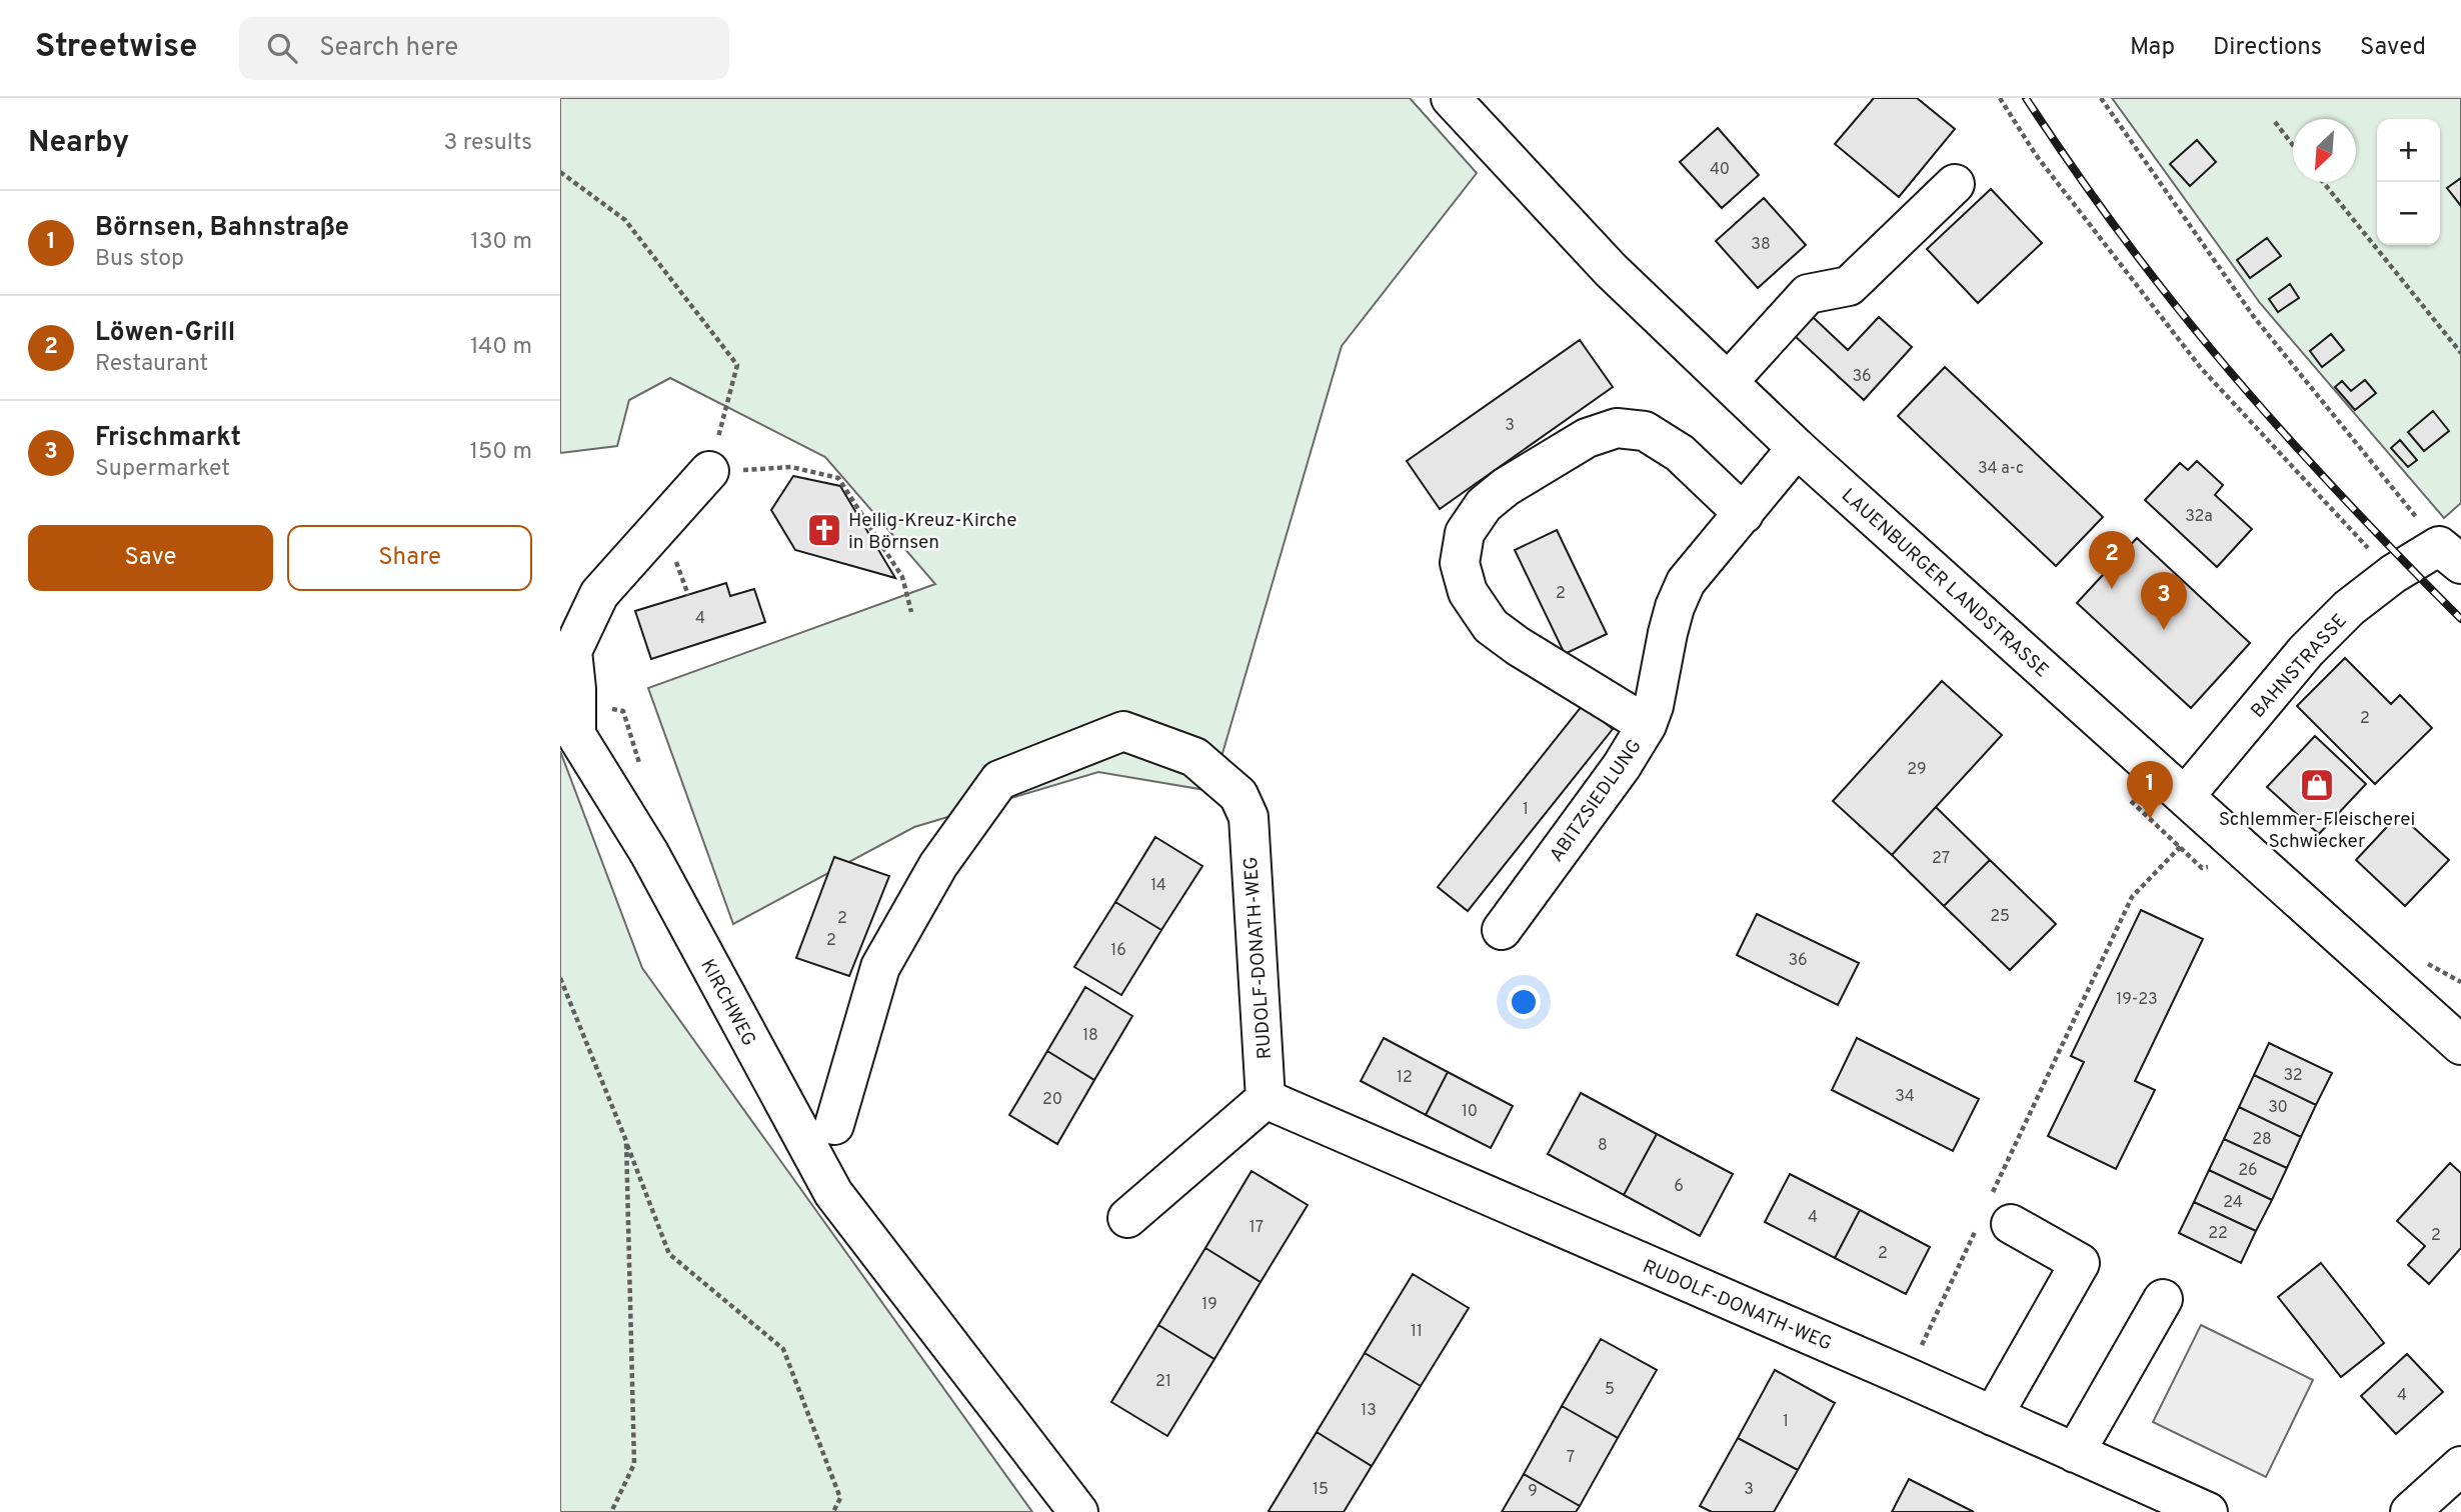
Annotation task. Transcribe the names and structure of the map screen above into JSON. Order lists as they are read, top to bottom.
{
  "streets": {
    "street": [
      "LAUENBURGER LANDSTRASSE",
      "BAHNSTRASSE",
      "ABITZSIEDLUNG",
      "RUDOLF-DONATH-WEG",
      "KIRCHWEG"
    ]
  },
  "crossings": [
    ["LAUENBURGER LANDSTRASSE", "BAHNSTRASSE"],
    ["LAUENBURGER LANDSTRASSE", "ABITZSIEDLUNG"]
  ],
  "places": {
    "church": ["Heilig-Kreuz-Kirche in Börnsen"],
    "shop": ["Schlemmer-Fleischerei Schwiecker"]
  },
  "house_numbers": [
    "40",
    "38",
    "36",
    "3",
    "34 a-c",
    "32a",
    "2",
    "4",
    "2",
    "29",
    "1",
    "27",
    "14",
    "25",
    "2",
    "2",
    "16",
    "36",
    "19-23",
    "18",
    "32",
    "12",
    "34",
    "20",
    "30",
    "10",
    "28",
    "8",
    "26",
    "6",
    "24",
    "4",
    "17",
    "22",
    "2",
    "2",
    "19",
    "11",
    "21",
    "5",
    "4",
    "13",
    "1",
    "7",
    "15",
    "3",
    "9"
  ],
  "north": "bottom left",
  "page": {
    "header": "Streetwise",
    "search": "Search here",
    "nav": ["Map", "Directions", "Saved"],
    "heading": ["Nearby", "3 results"],
    "map_buttons": ["+", "−"],
    "list": [
      {
        "mark": "1",
        "name": "Börnsen, Bahnstraße",
        "note": "Bus stop",
        "value": "130 m"
      },
      {
        "mark": "2",
        "name": "Löwen-Grill",
        "note": "Restaurant",
        "value": "140 m"
      },
      {
        "mark": "3",
        "name": "Frischmarkt",
        "note": "Supermarket",
        "value": "150 m"
      }
    ],
    "buttons": ["Save", "Share"],
    "pins": ["2", "3", "1"]
  }
}
